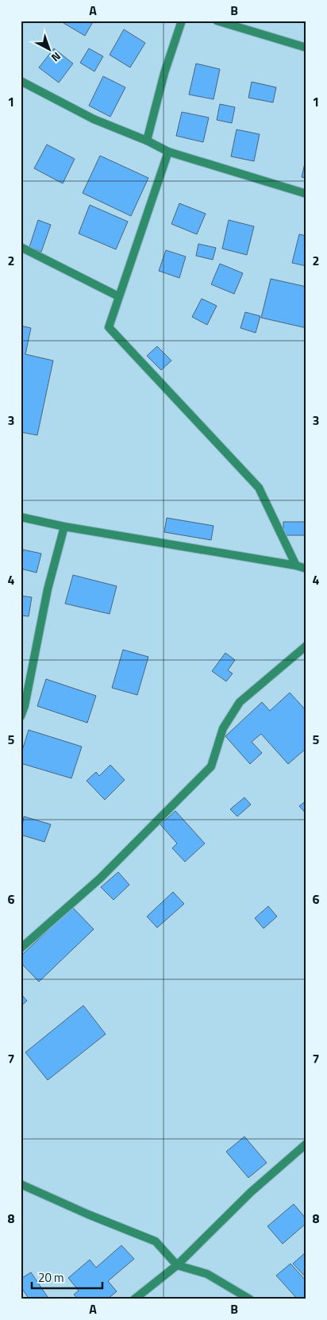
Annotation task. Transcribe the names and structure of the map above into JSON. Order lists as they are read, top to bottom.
{
  "scale_bar": "20 m",
  "north": "bottom right",
  "grid": {
    "columns": ["A", "B"],
    "rows": [
      "1",
      "2",
      "3",
      "4",
      "5",
      "6",
      "7",
      "8"
    ]
  }
}
